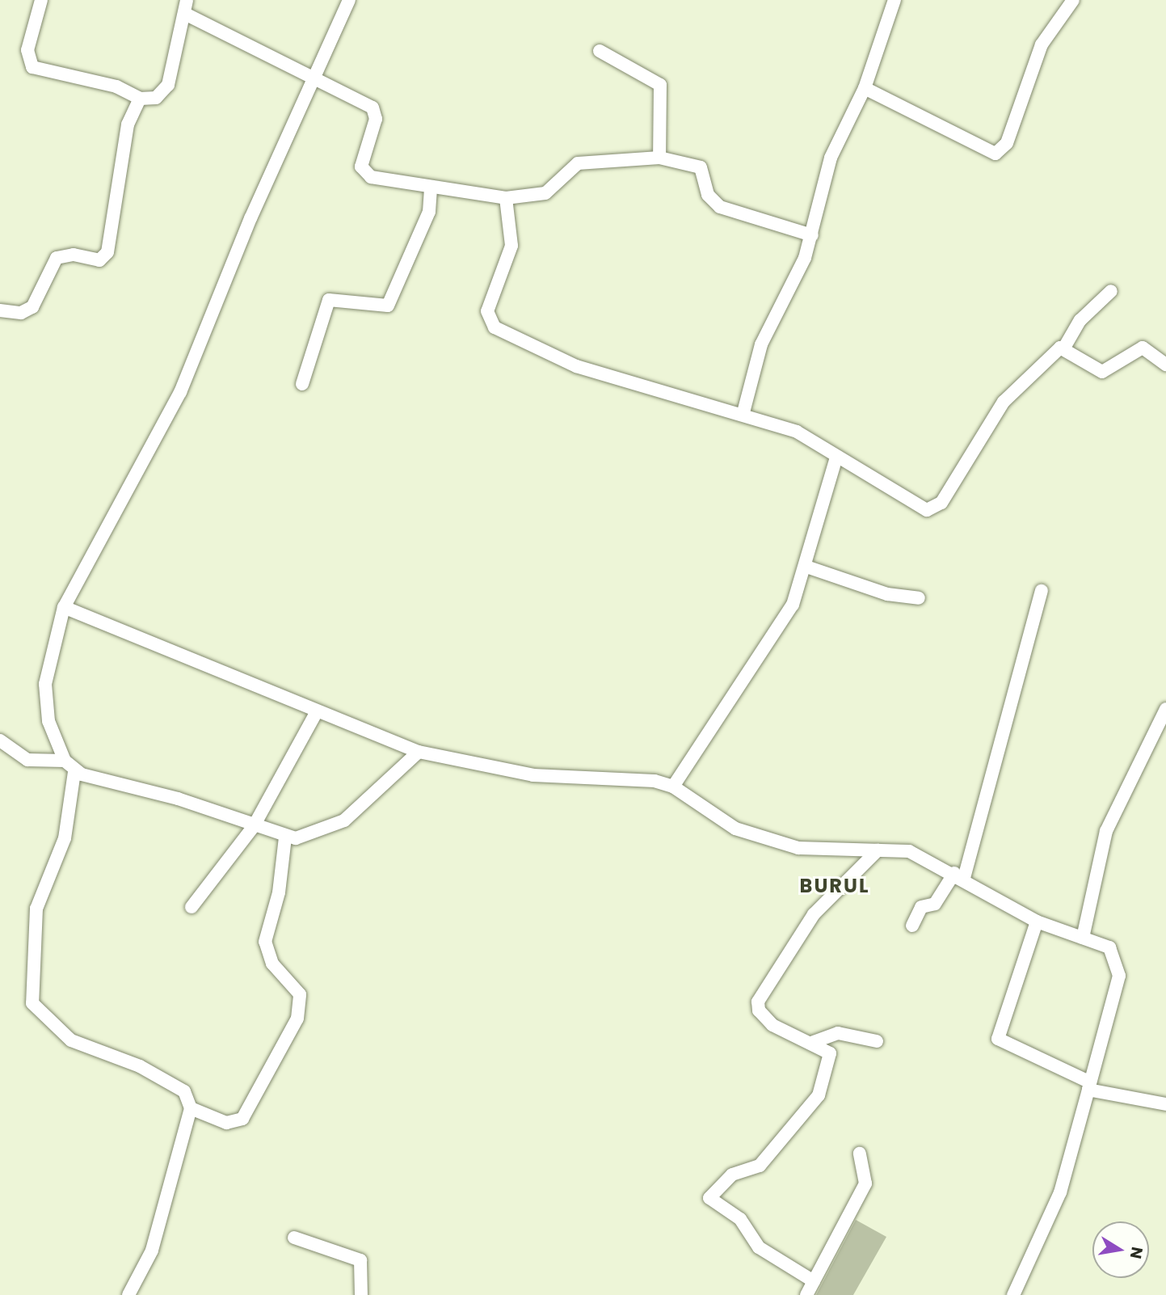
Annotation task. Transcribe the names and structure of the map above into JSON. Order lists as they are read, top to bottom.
{
  "districts": ["BURUL"],
  "north": "right"
}
